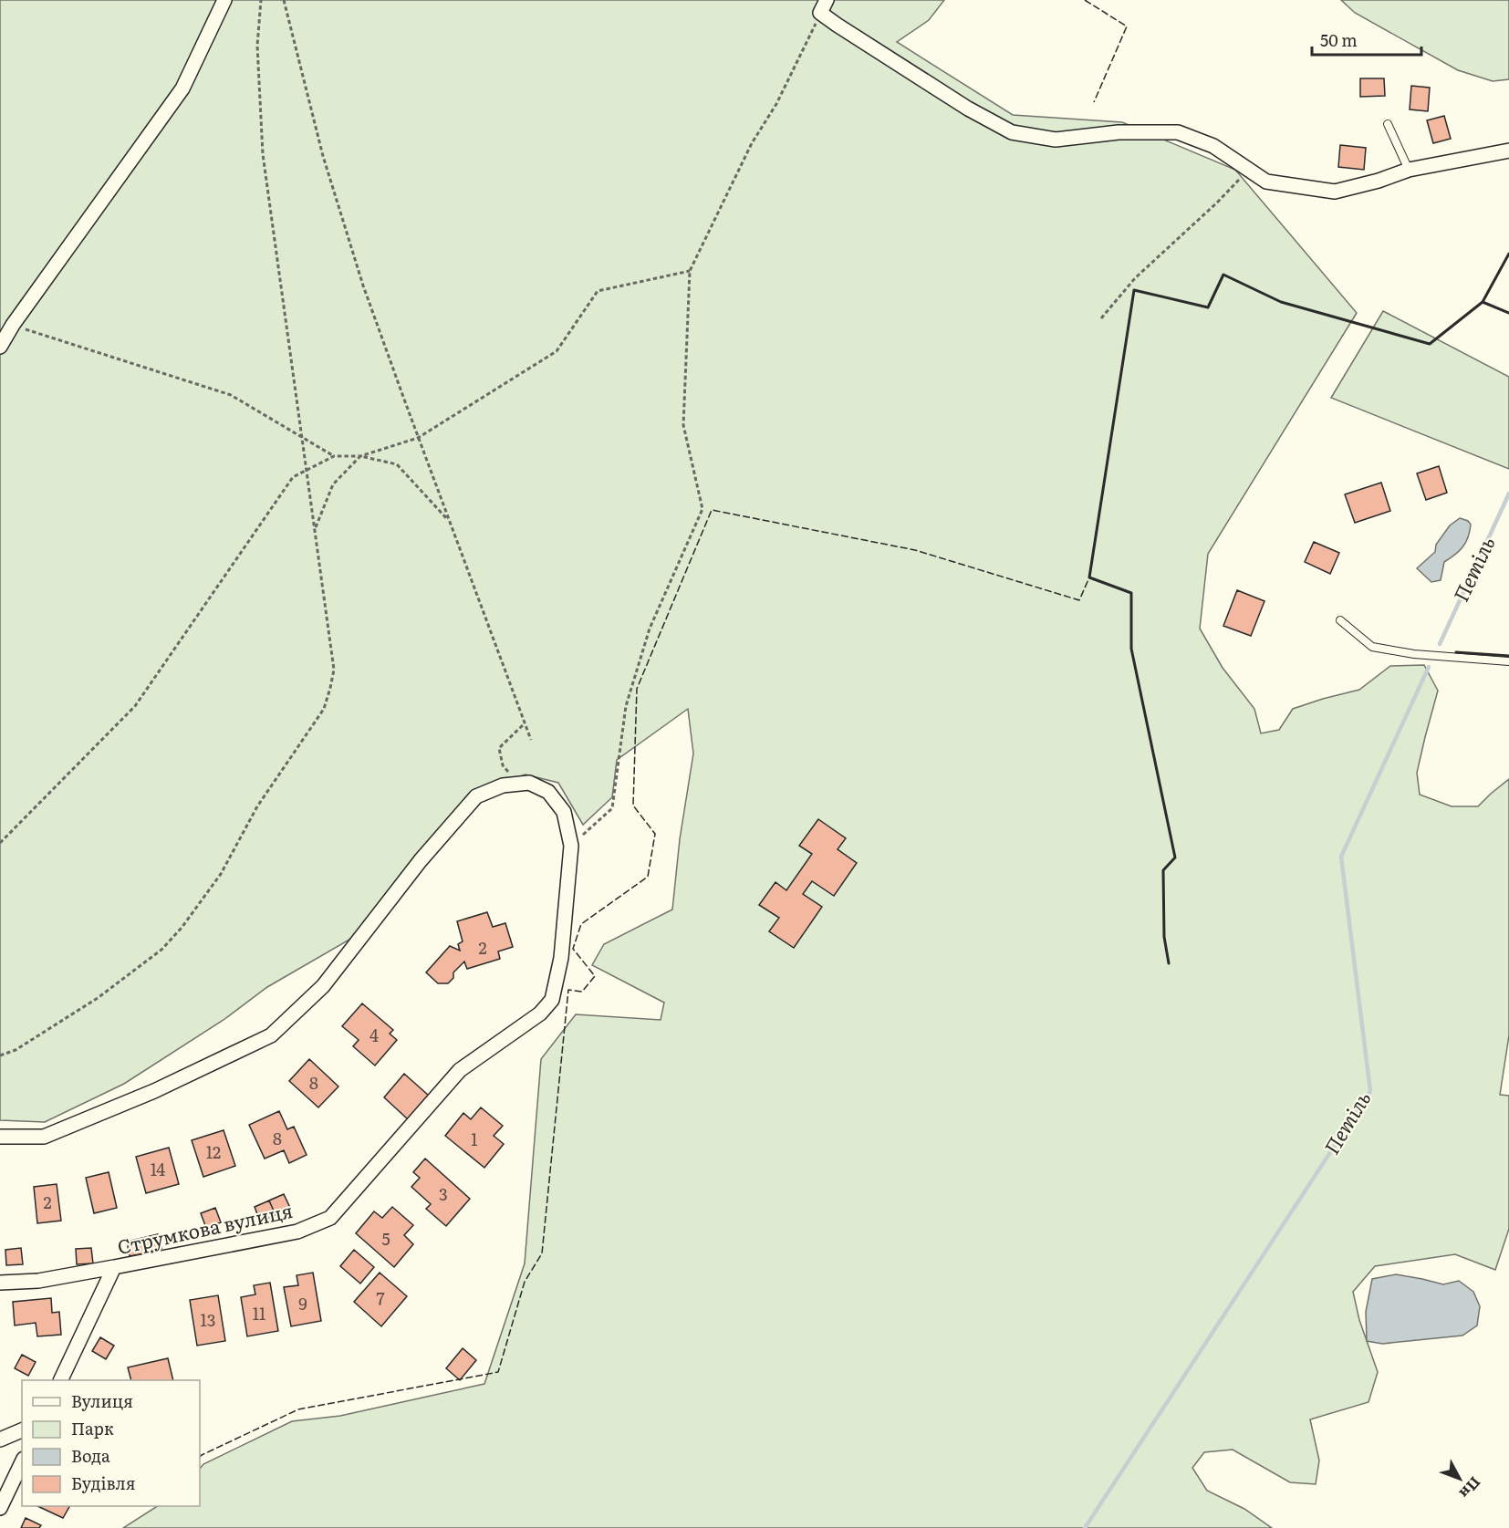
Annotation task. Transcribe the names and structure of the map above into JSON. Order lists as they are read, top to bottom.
{
  "streets": {
    "street": ["Струмкова вулиця"]
  },
  "water": ["Петіль"],
  "house_numbers": [
    "2",
    "4",
    "8",
    "8",
    "1",
    "12",
    "14",
    "3",
    "2",
    "5",
    "7",
    "9",
    "11",
    "13"
  ],
  "legend": [
    "Вулиця",
    "Парк",
    "Вода",
    "Будівля"
  ],
  "scale_bar": "50 m",
  "north": "bottom right"
}
